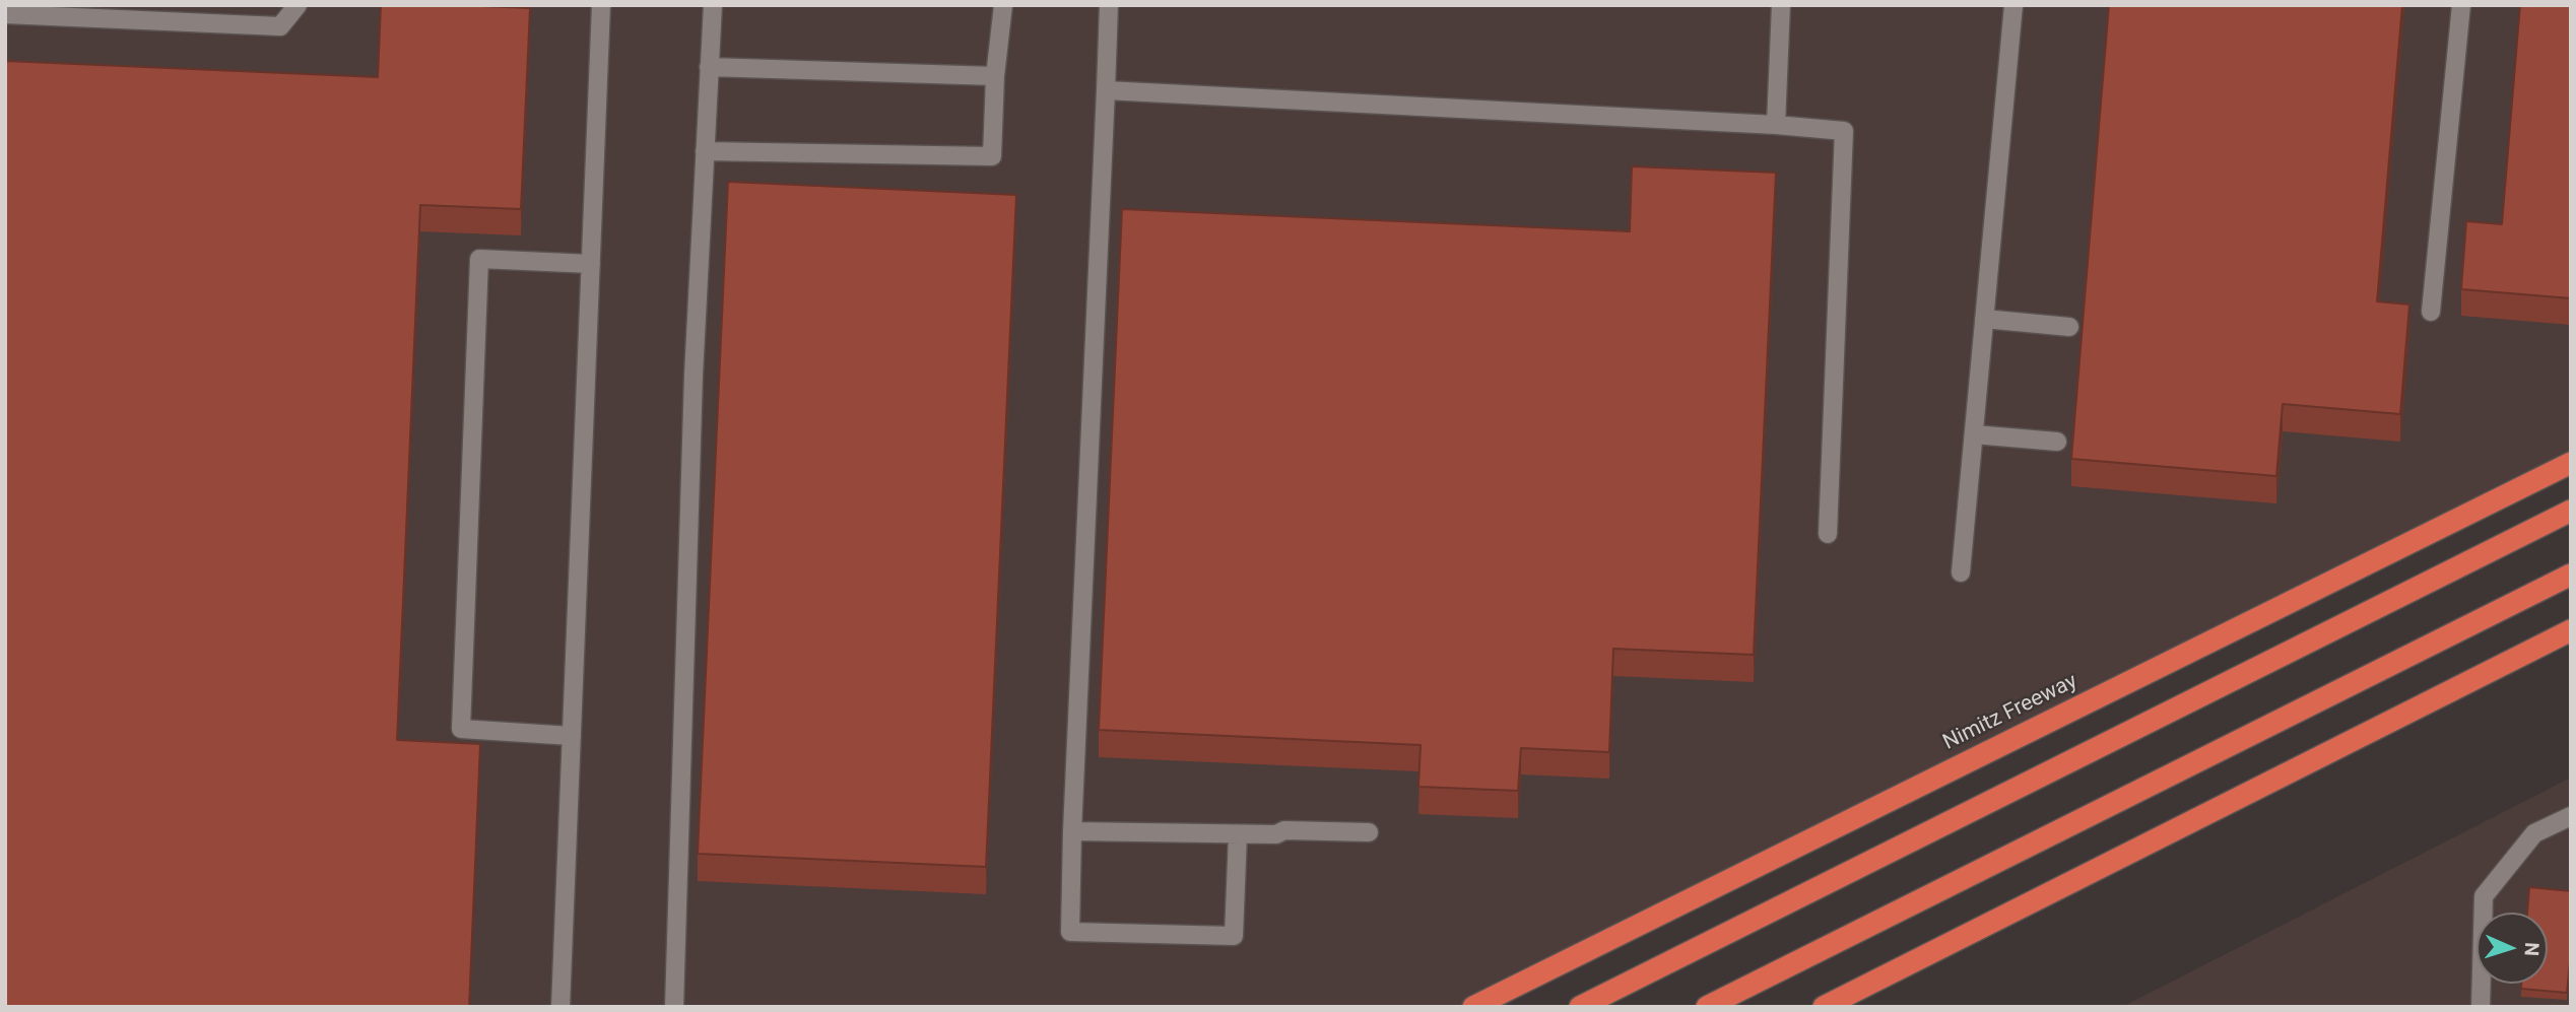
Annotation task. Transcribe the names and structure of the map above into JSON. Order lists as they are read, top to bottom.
{
  "streets": {
    "highway": ["Nimitz Freeway"]
  },
  "north": "right"
}
